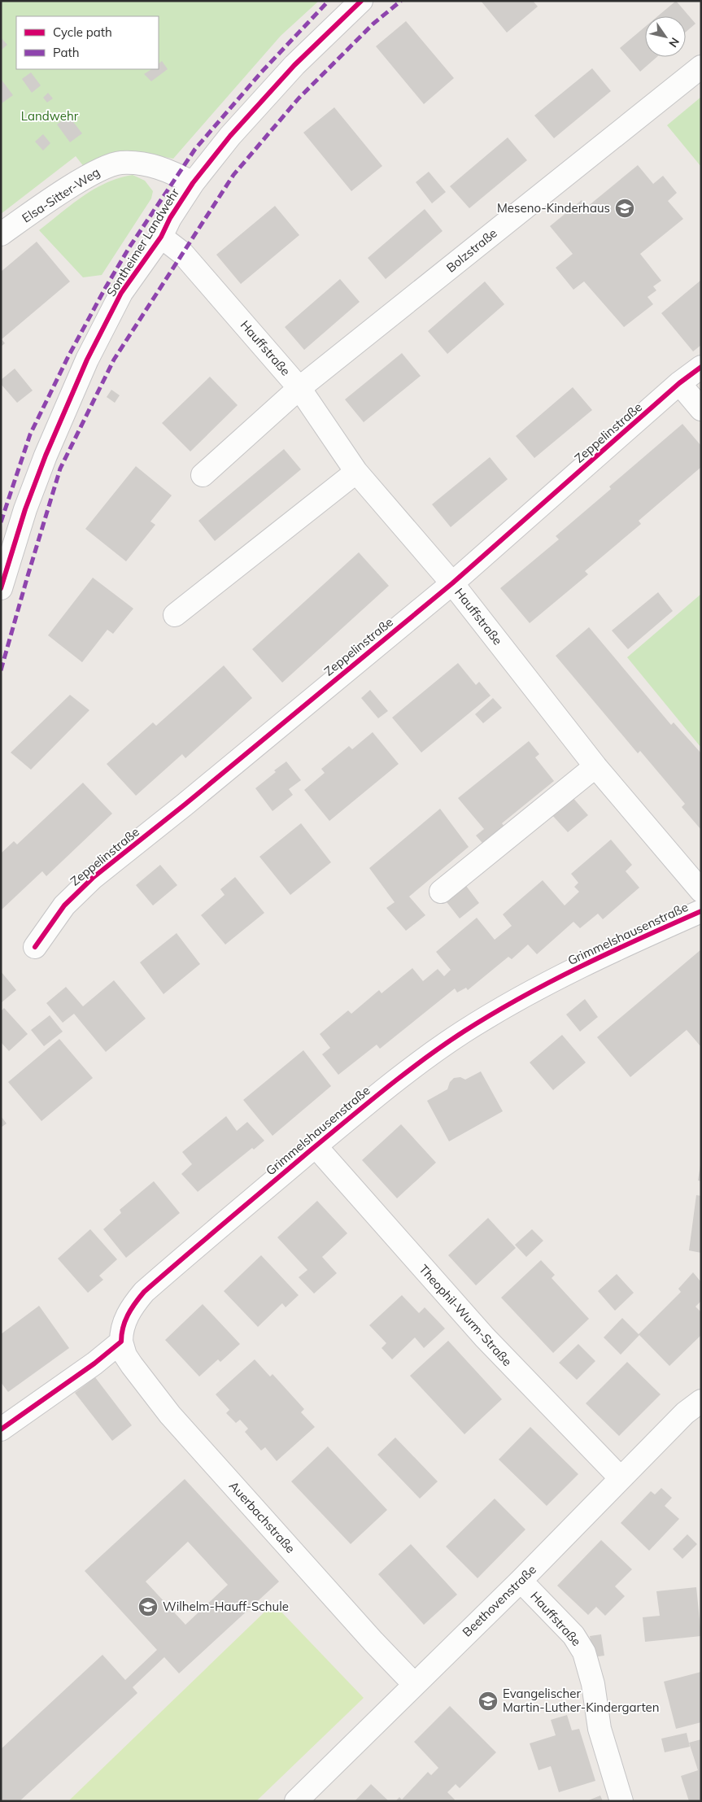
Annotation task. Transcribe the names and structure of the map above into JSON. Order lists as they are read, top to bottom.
{
  "streets": {
    "street": [
      "Elsa-Sitter-Weg",
      "Sontheimer Landwehr",
      "Bolzstraße",
      "Hauffstraße",
      "Zeppelinstraße",
      "Grimmelshausenstraße",
      "Theophil-Wurm-Straße",
      "Auerbachstraße",
      "Beethovenstraße"
    ]
  },
  "crossings": [
    ["Elsa-Sitter-Weg", "Sontheimer Landwehr"],
    ["Sontheimer Landwehr", "Hauffstraße"],
    ["Bolzstraße", "Hauffstraße"],
    ["Hauffstraße", "Zeppelinstraße"],
    ["Hauffstraße", "Beethovenstraße"],
    ["Grimmelshausenstraße", "Theophil-Wurm-Straße"],
    ["Grimmelshausenstraße", "Auerbachstraße"],
    ["Theophil-Wurm-Straße", "Beethovenstraße"],
    ["Auerbachstraße", "Beethovenstraße"]
  ],
  "parks": ["Landwehr"],
  "places": {
    "school or university": ["Meseno-Kinderhaus", "Wilhelm-Hauff-Schule", "Evangelischer Martin-Luther-Kindergarten"]
  },
  "legend": ["Cycle path", "Path"],
  "north": "bottom right"
}
